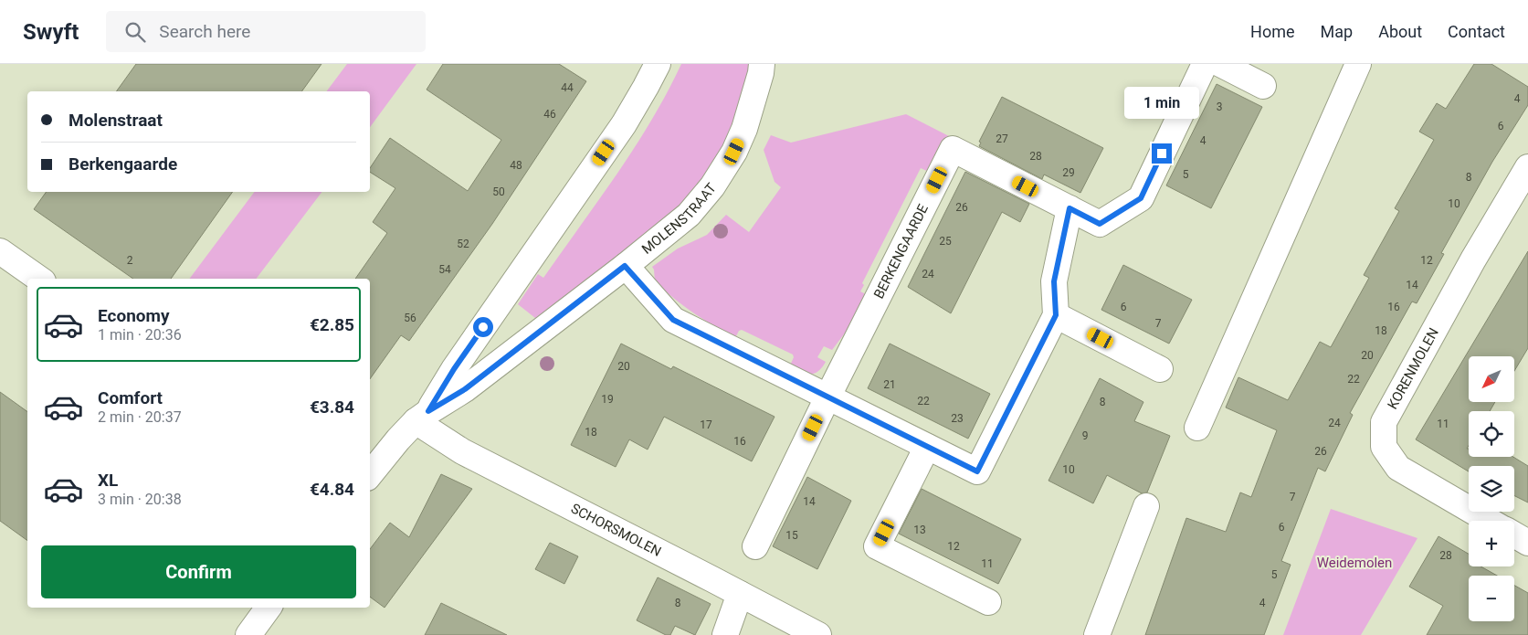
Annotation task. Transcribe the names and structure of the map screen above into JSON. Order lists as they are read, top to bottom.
{
  "streets": {
    "street": [
      "MOLENSTRAAT",
      "BERKENGAARDE",
      "KORENMOLEN",
      "SCHORSMOLEN"
    ]
  },
  "crossings": [
    ["MOLENSTRAAT", "SCHORSMOLEN"]
  ],
  "parks": ["Weidemolen"],
  "house_numbers": [
    "44",
    "4",
    "3",
    "46",
    "6",
    "27",
    "4",
    "28",
    "48",
    "29",
    "5",
    "8",
    "50",
    "10",
    "26",
    "25",
    "52",
    "2",
    "12",
    "54",
    "24",
    "14",
    "6",
    "16",
    "56",
    "7",
    "18",
    "20",
    "20",
    "22",
    "21",
    "19",
    "22",
    "8",
    "23",
    "24",
    "11",
    "17",
    "18",
    "9",
    "16",
    "26",
    "10",
    "7",
    "14",
    "6",
    "13",
    "15",
    "12",
    "28",
    "11",
    "5",
    "8",
    "4"
  ],
  "north": "bottom left",
  "page": {
    "header": "Swyft",
    "search": "Search here",
    "nav": [
      "Home",
      "Map",
      "About",
      "Contact"
    ],
    "bubble": "1 min",
    "banner": ["Molenstraat", "Berkengaarde"],
    "list": [
      {
        "name": "Economy",
        "note": "1 min · 20:36",
        "value": "€2.85"
      },
      {
        "name": "Comfort",
        "note": "2 min · 20:37",
        "value": "€3.84"
      },
      {
        "name": "XL",
        "note": "3 min · 20:38",
        "value": "€4.84"
      }
    ],
    "map_buttons": ["+", "−"],
    "buttons": "Confirm"
  }
}
